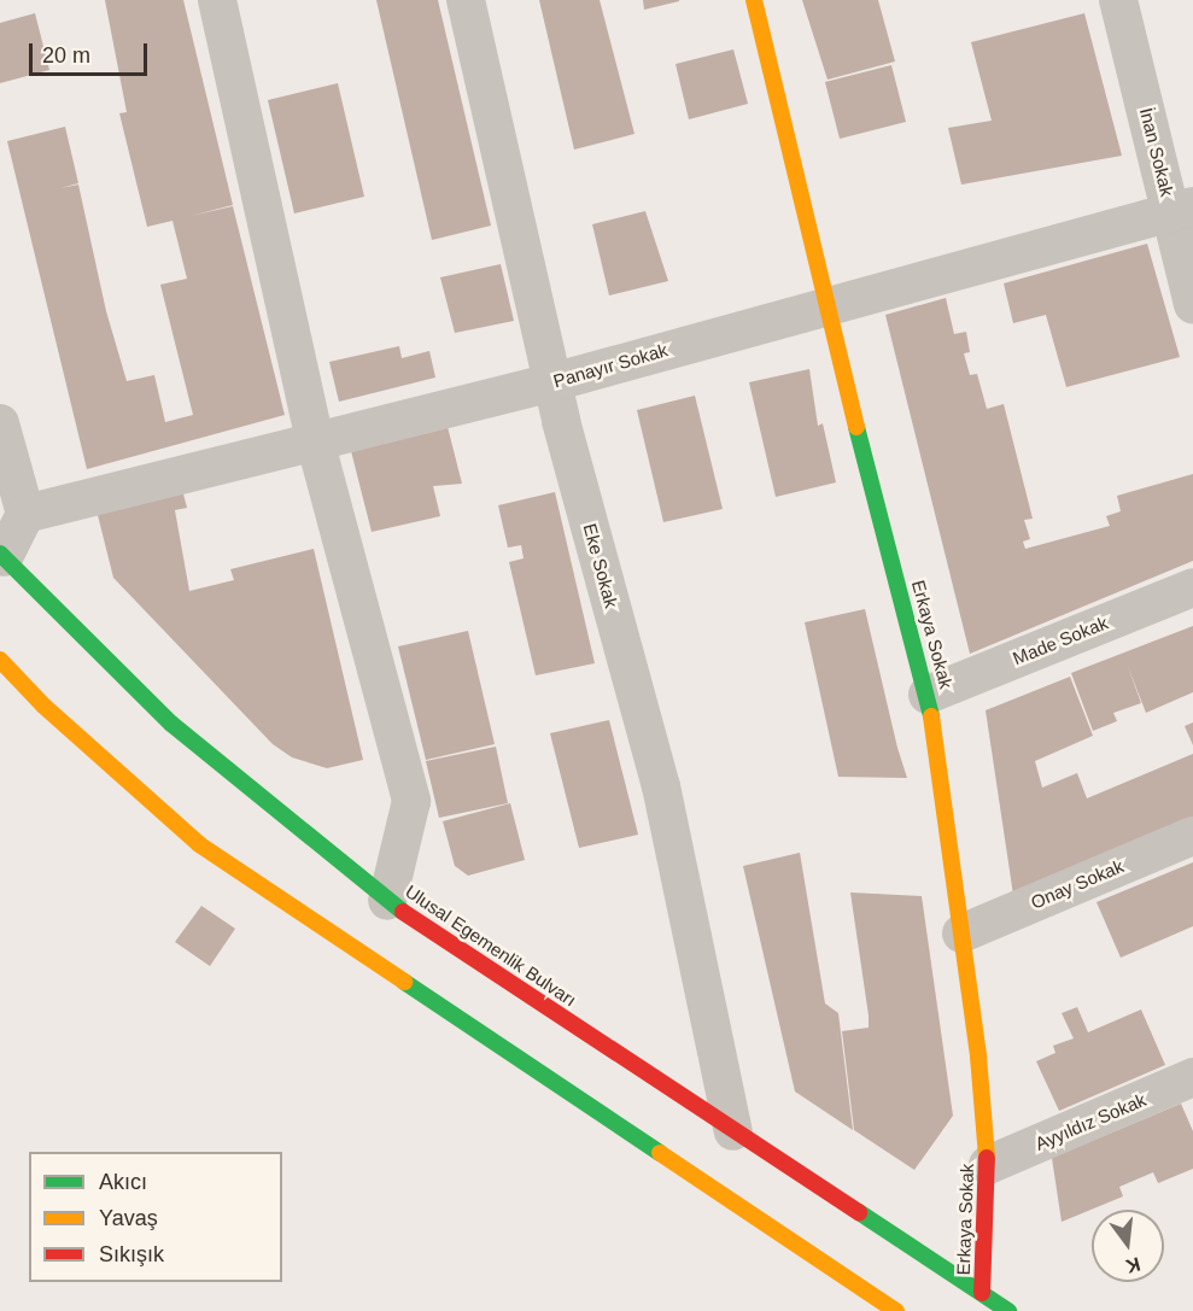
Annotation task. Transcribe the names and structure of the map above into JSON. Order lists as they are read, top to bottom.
{
  "streets": {
    "main road": ["Erkaya Sokak", "Ulusal Egemenlik Bulvarı"],
    "street": [
      "İnan Sokak",
      "Panayır Sokak",
      "Eke Sokak",
      "Made Sokak",
      "Onay Sokak",
      "Ayyıldız Sokak"
    ]
  },
  "crossings": [
    ["İnan Sokak", "Panayır Sokak"],
    ["Panayır Sokak", "Eke Sokak"],
    ["Panayır Sokak", "Erkaya Sokak"],
    ["Eke Sokak", "Ulusal Egemenlik Bulvarı"],
    ["Erkaya Sokak", "Made Sokak"],
    ["Erkaya Sokak", "Onay Sokak"],
    ["Erkaya Sokak", "Ulusal Egemenlik Bulvarı"],
    ["Erkaya Sokak", "Ayyıldız Sokak"]
  ],
  "legend": ["Akıcı", "Yavaş", "Sıkışık"],
  "scale_bar": "20 m",
  "north": "bottom"
}
